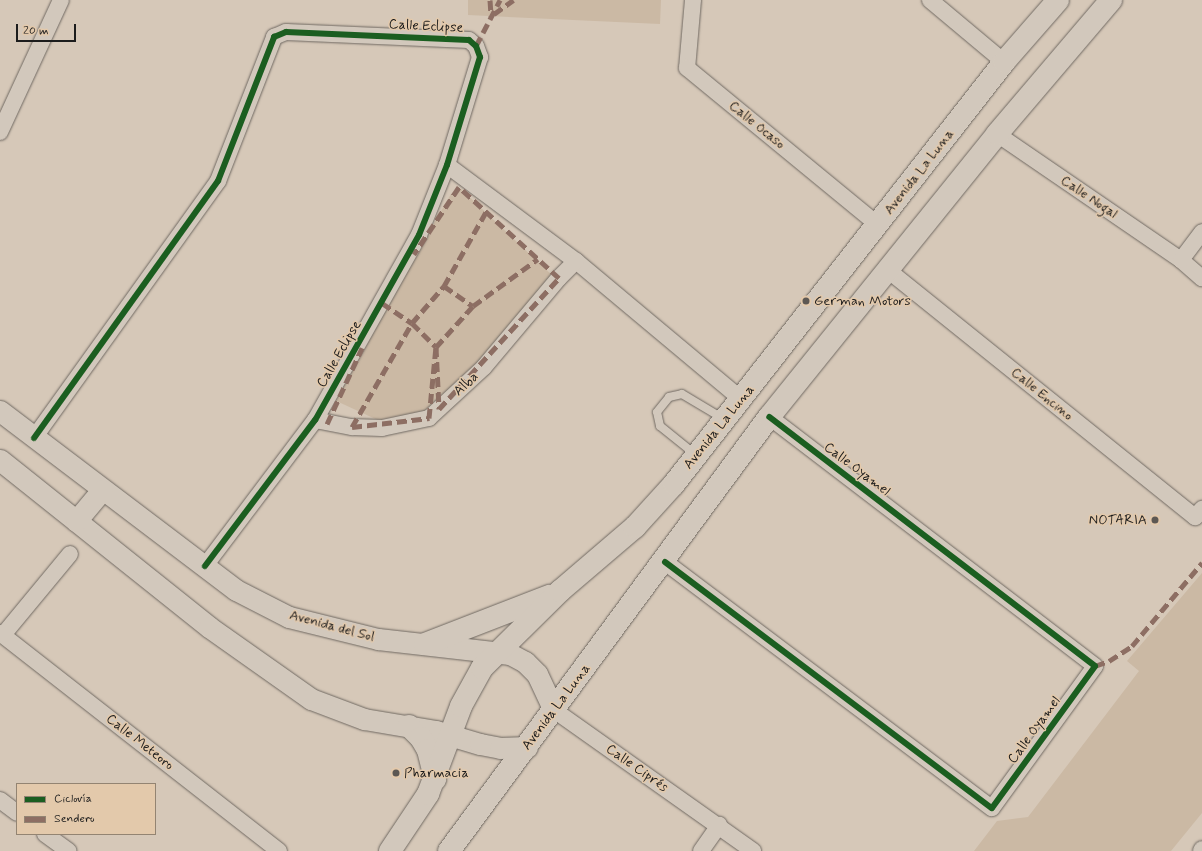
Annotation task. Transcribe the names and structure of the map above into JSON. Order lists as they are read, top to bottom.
{
  "streets": {
    "main road": ["Avenida La Luna"],
    "street": [
      "Calle Eclipse",
      "Calle Ocaso",
      "Calle Nogal",
      "Alba",
      "Calle Encino",
      "Calle Oyamel",
      "Avenida del Sol",
      "Calle Meteoro",
      "Calle Ciprés"
    ]
  },
  "crossings": [
    ["Calle Eclipse", "Alba"],
    ["Calle Eclipse", "Avenida del Sol"],
    ["Calle Ocaso", "Avenida La Luna"],
    ["Avenida La Luna", "Calle Nogal"],
    ["Avenida La Luna", "Calle Encino"],
    ["Avenida La Luna", "Calle Oyamel"],
    ["Avenida La Luna", "Avenida del Sol"],
    ["Avenida La Luna", "Calle Ciprés"],
    ["Avenida del Sol", "Calle Ciprés"]
  ],
  "places": ["German Motors", "NOTARIA", "Pharmacia"],
  "legend": ["Ciclovía", "Sendero"],
  "scale_bar": "20 m"
}
